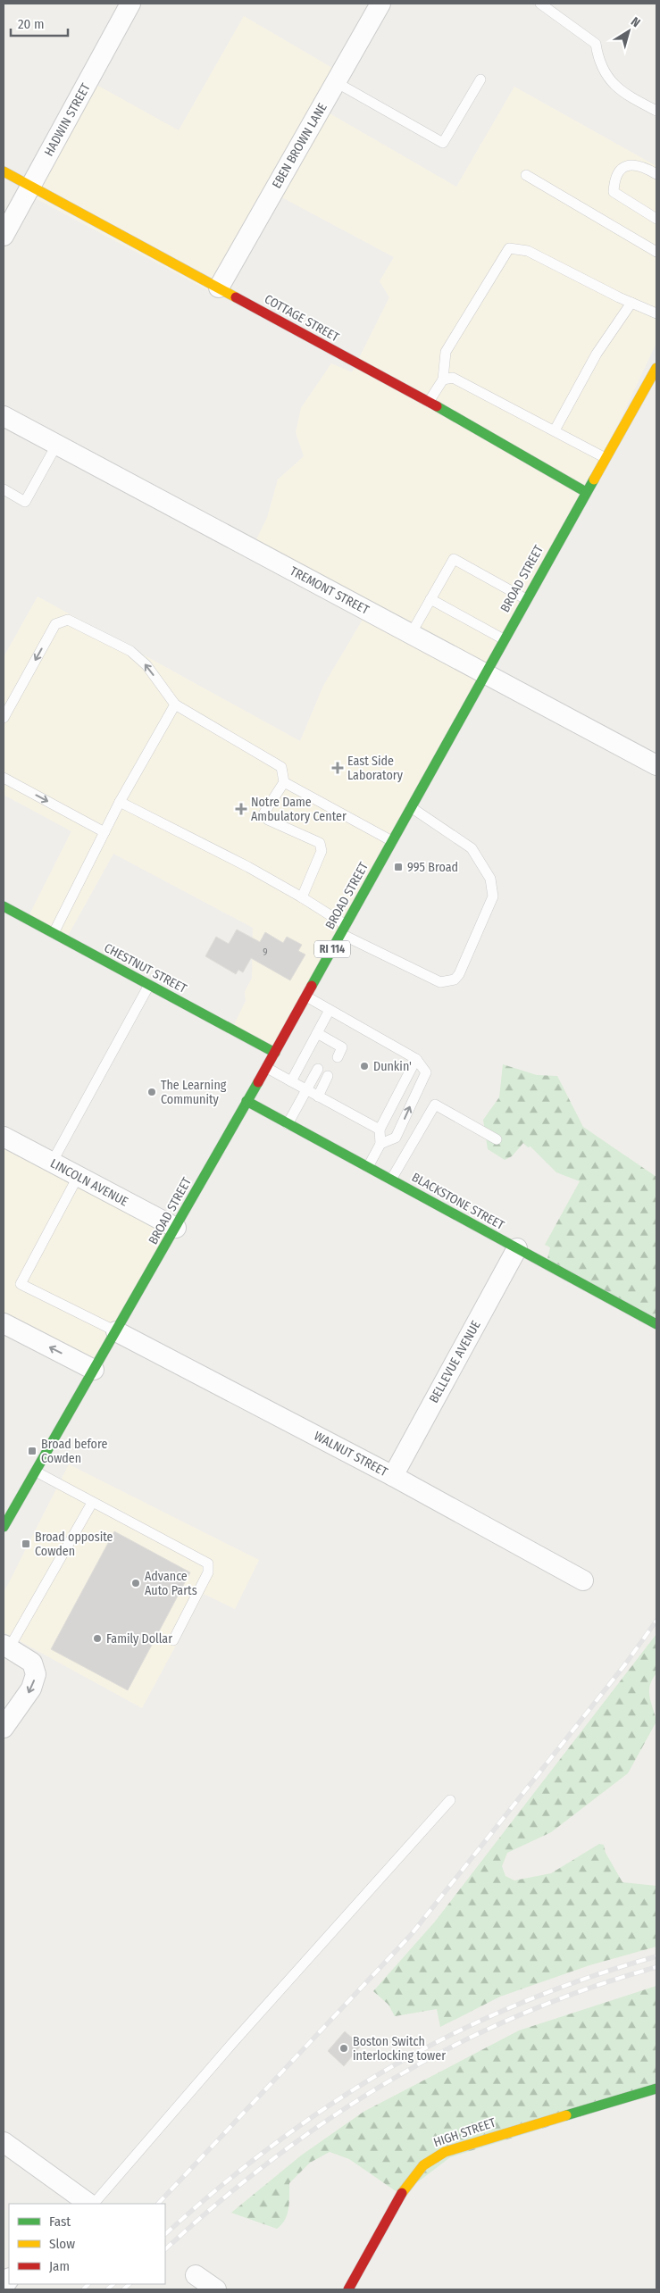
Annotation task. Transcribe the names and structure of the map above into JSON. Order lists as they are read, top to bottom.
{
  "streets": {
    "street": [
      "HADWIN STREET",
      "EBEN BROWN LANE",
      "COTTAGE STREET",
      "BROAD STREET",
      "TREMONT STREET",
      "RI 114",
      "CHESTNUT STREET",
      "LINCOLN AVENUE",
      "BLACKSTONE STREET",
      "BELLEVUE AVENUE",
      "WALNUT STREET",
      "HIGH STREET"
    ]
  },
  "crossings": [
    ["HADWIN STREET", "COTTAGE STREET"],
    ["EBEN BROWN LANE", "COTTAGE STREET"],
    ["COTTAGE STREET", "BROAD STREET"],
    ["BROAD STREET", "TREMONT STREET"],
    ["BROAD STREET", "CHESTNUT STREET"],
    ["BROAD STREET", "LINCOLN AVENUE"],
    ["BROAD STREET", "BLACKSTONE STREET"],
    ["BROAD STREET", "WALNUT STREET"],
    ["BLACKSTONE STREET", "BELLEVUE AVENUE"],
    ["BELLEVUE AVENUE", "WALNUT STREET"]
  ],
  "places": {
    "health": ["East Side Laboratory", "Notre Dame Ambulatory Center"],
    "transit": ["995 Broad", "Broad before Cowden", "Broad opposite Cowden"],
    "other": [
      "Dunkin'",
      "The Learning Community",
      "Advance Auto Parts",
      "Family Dollar",
      "Boston Switch interlocking tower"
    ]
  },
  "house_numbers": ["9"],
  "legend": ["Fast", "Slow", "Jam"],
  "scale_bar": "20 m",
  "north": "top right"
}
